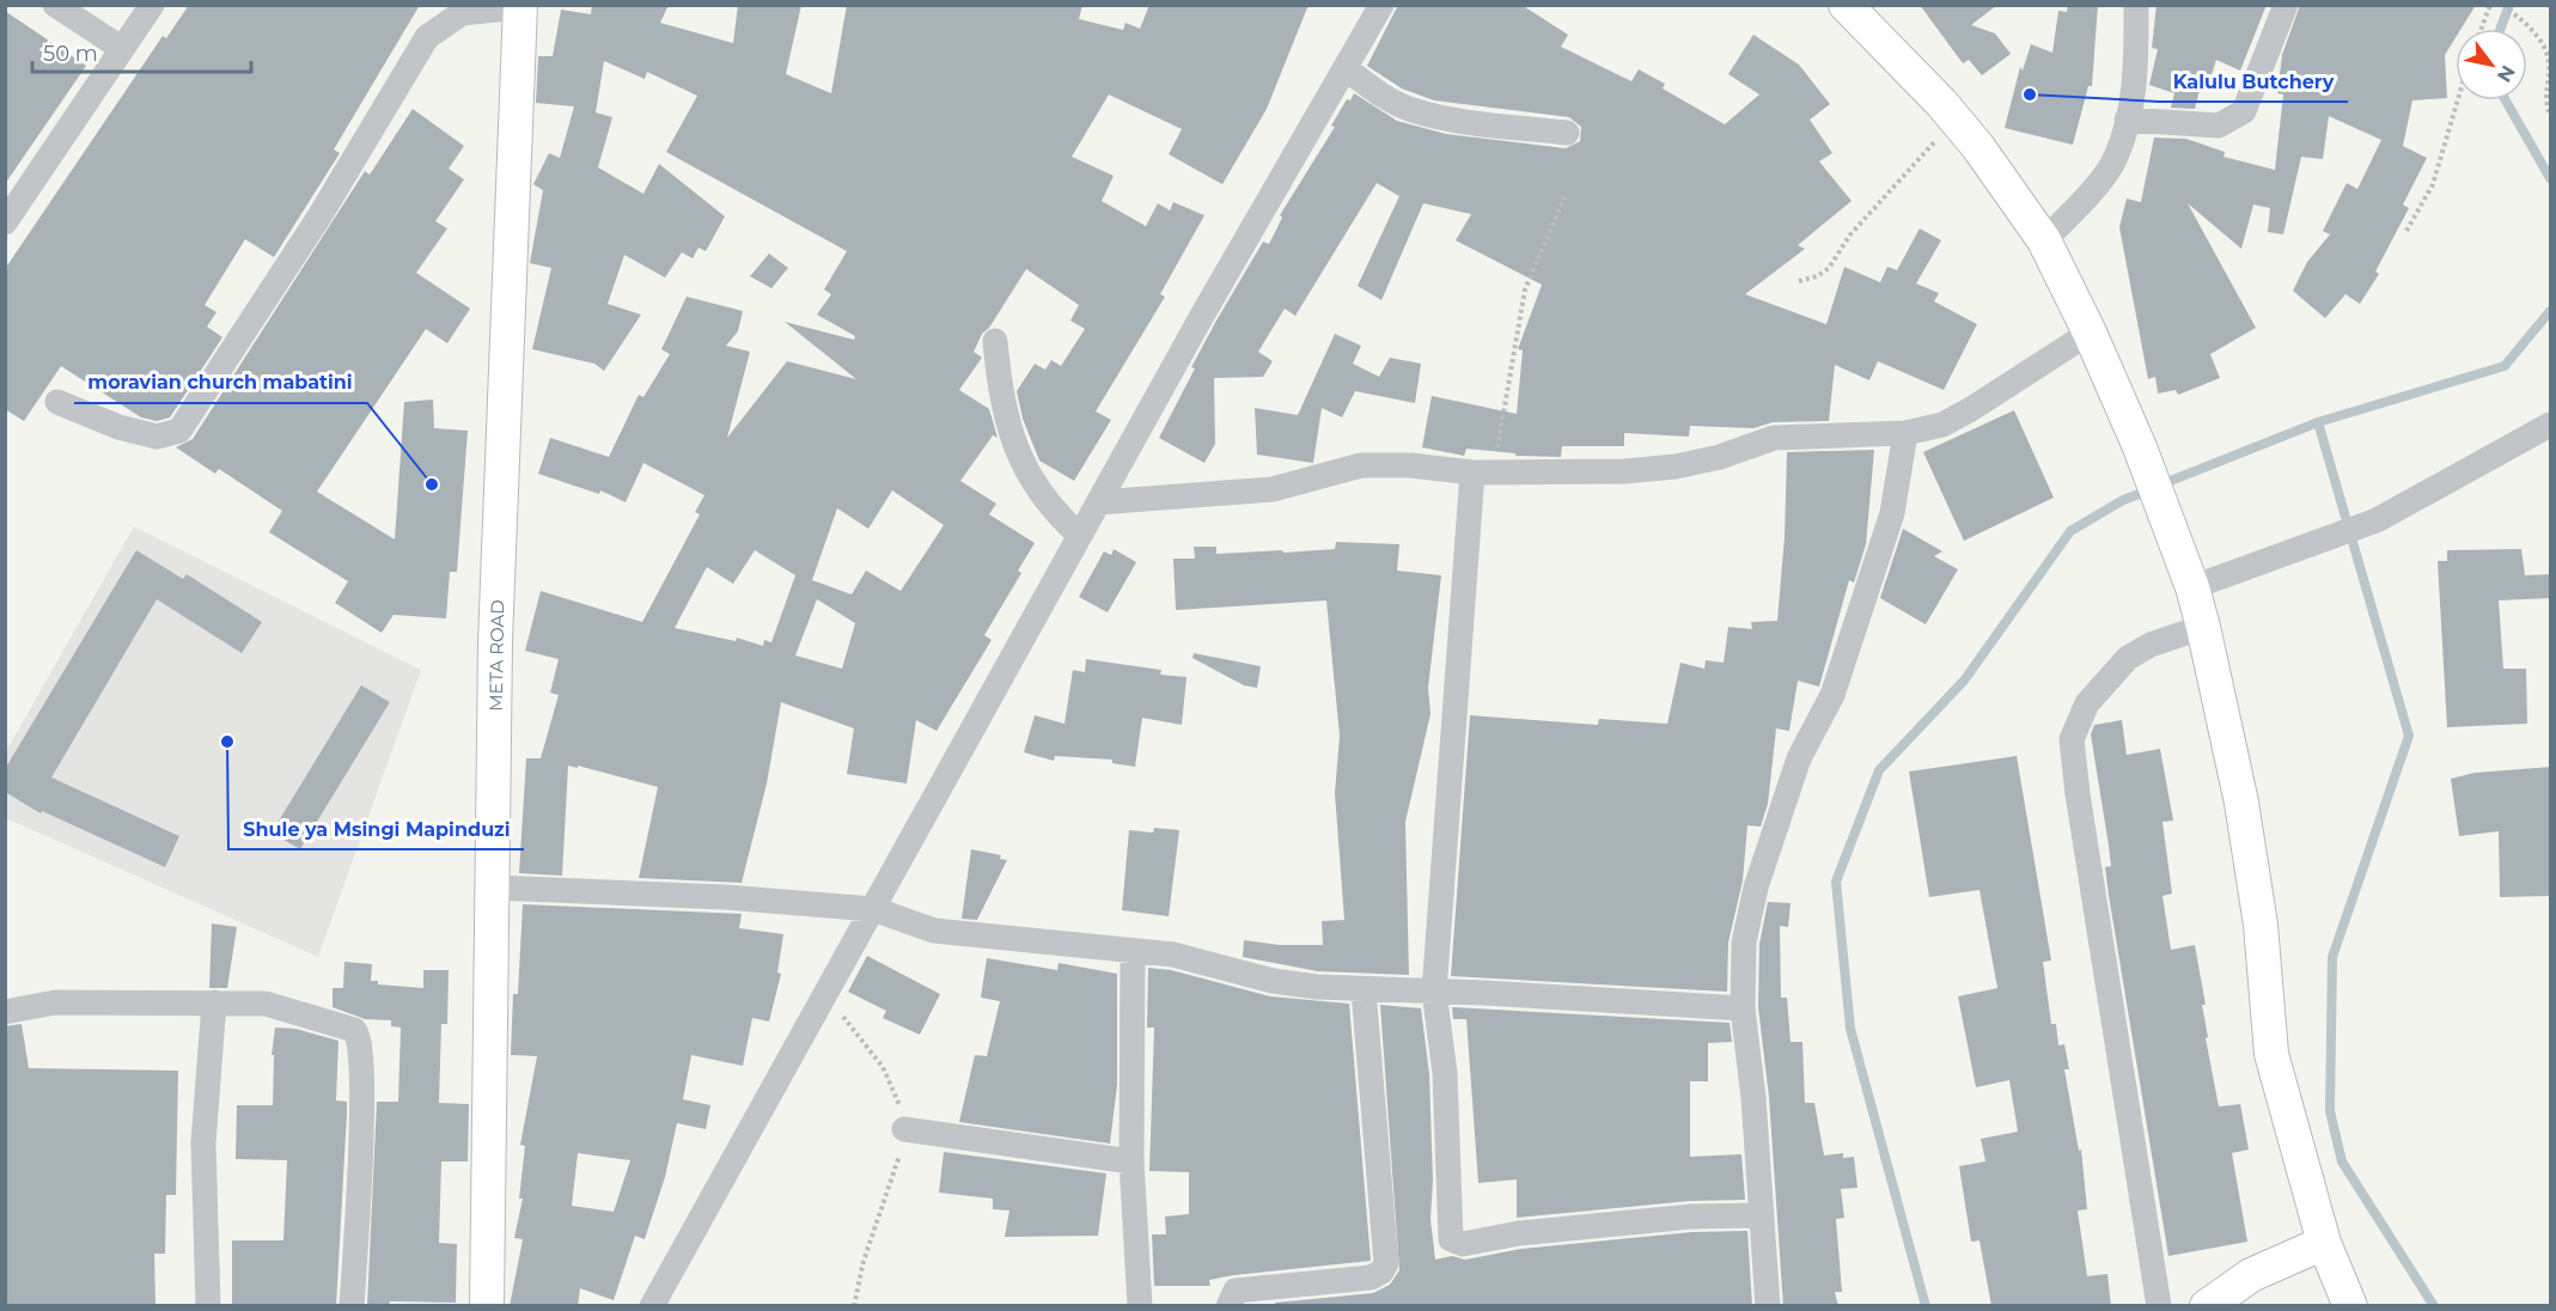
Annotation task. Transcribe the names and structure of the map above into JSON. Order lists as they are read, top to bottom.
{
  "streets": {
    "main road": ["META ROAD"]
  },
  "places": ["Kalulu Butchery", "moravian church mabatini", "Shule ya Msingi Mapinduzi"],
  "scale_bar": "50 m",
  "north": "bottom right"
}
